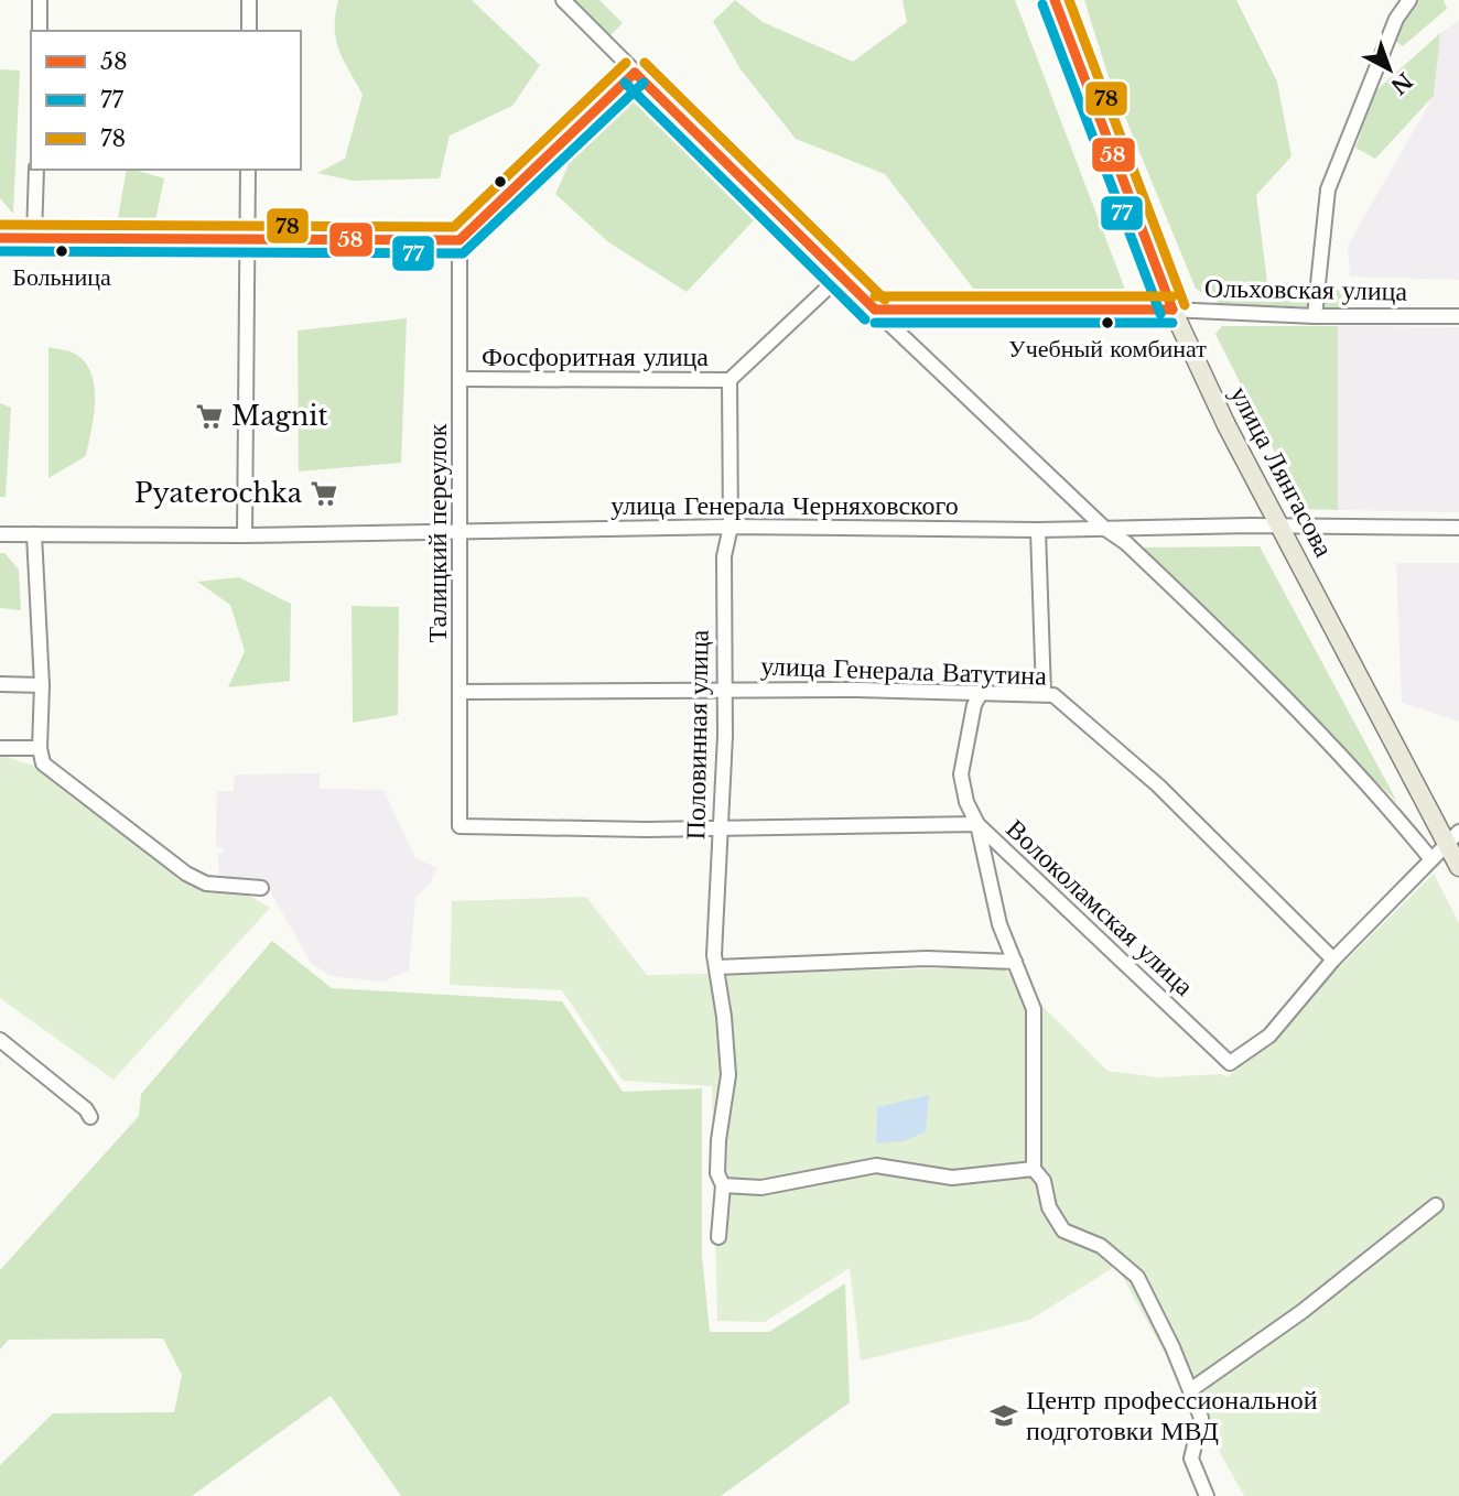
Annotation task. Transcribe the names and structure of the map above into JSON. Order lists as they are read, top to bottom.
{
  "streets": {
    "main road": ["улица Лянгасова"],
    "street": [
      "Ольховская улица",
      "Фосфоритная улица",
      "улица Генерала Черняховского",
      "Талицкий переулок",
      "улица Генерала Ватутина",
      "Половинная улица",
      "Волоколамская улица"
    ]
  },
  "crossings": [
    ["Ольховская улица", "улица Лянгасова"],
    ["Фосфоритная улица", "Талицкий переулок"],
    ["Фосфоритная улица", "Половинная улица"],
    ["улица Лянгасова", "улица Генерала Черняховского"],
    ["улица Генерала Черняховского", "Талицкий переулок"],
    ["улица Генерала Черняховского", "Половинная улица"],
    ["Талицкий переулок", "улица Генерала Ватутина"],
    ["Талицкий переулок", "Волоколамская улица"],
    ["улица Генерала Ватутина", "Половинная улица"],
    ["улица Генерала Ватутина", "Волоколамская улица"],
    ["Половинная улица", "Волоколамская улица"]
  ],
  "places": {
    "other": ["Больница", "Учебный комбинат"],
    "supermarket": ["Magnit", "Pyaterochka"],
    "school or university": ["Центр профессиональной подготовки МВД"]
  },
  "lines": ["transit line 58", "transit line 78", "transit line 77"],
  "legend": ["58", "77", "78"],
  "north": "bottom right"
}
